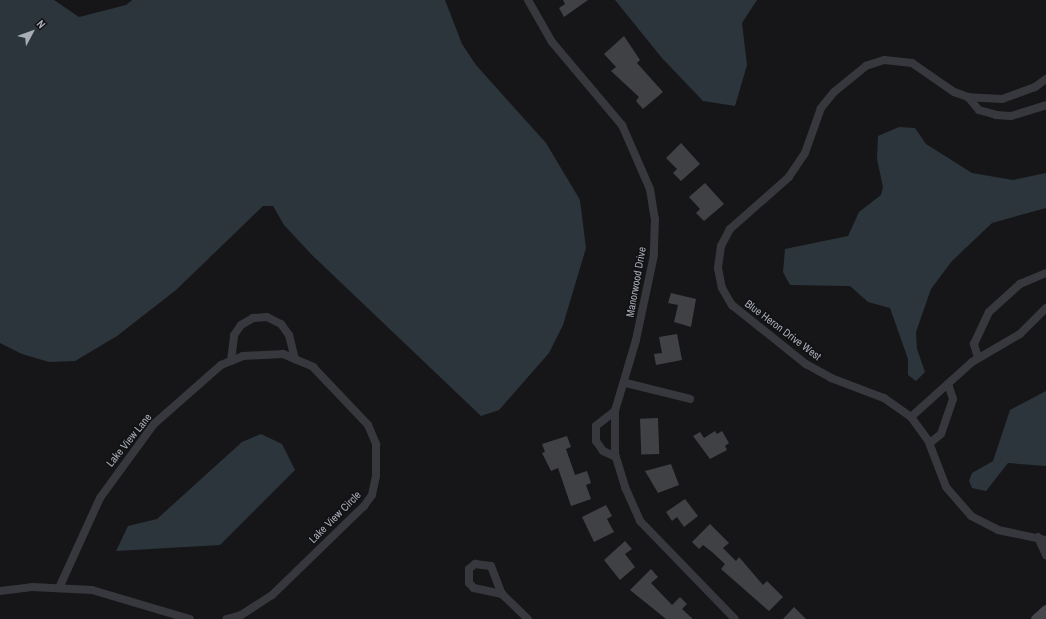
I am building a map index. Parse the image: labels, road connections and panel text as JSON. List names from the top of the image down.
{
  "streets": {
    "street": [
      "Manorwood Drive",
      "Blue Heron Drive West",
      "Lake View Lane",
      "Lake View Circle"
    ]
  },
  "crossings": [
    ["Lake View Lane", "Lake View Circle"]
  ],
  "north": "top right"
}
